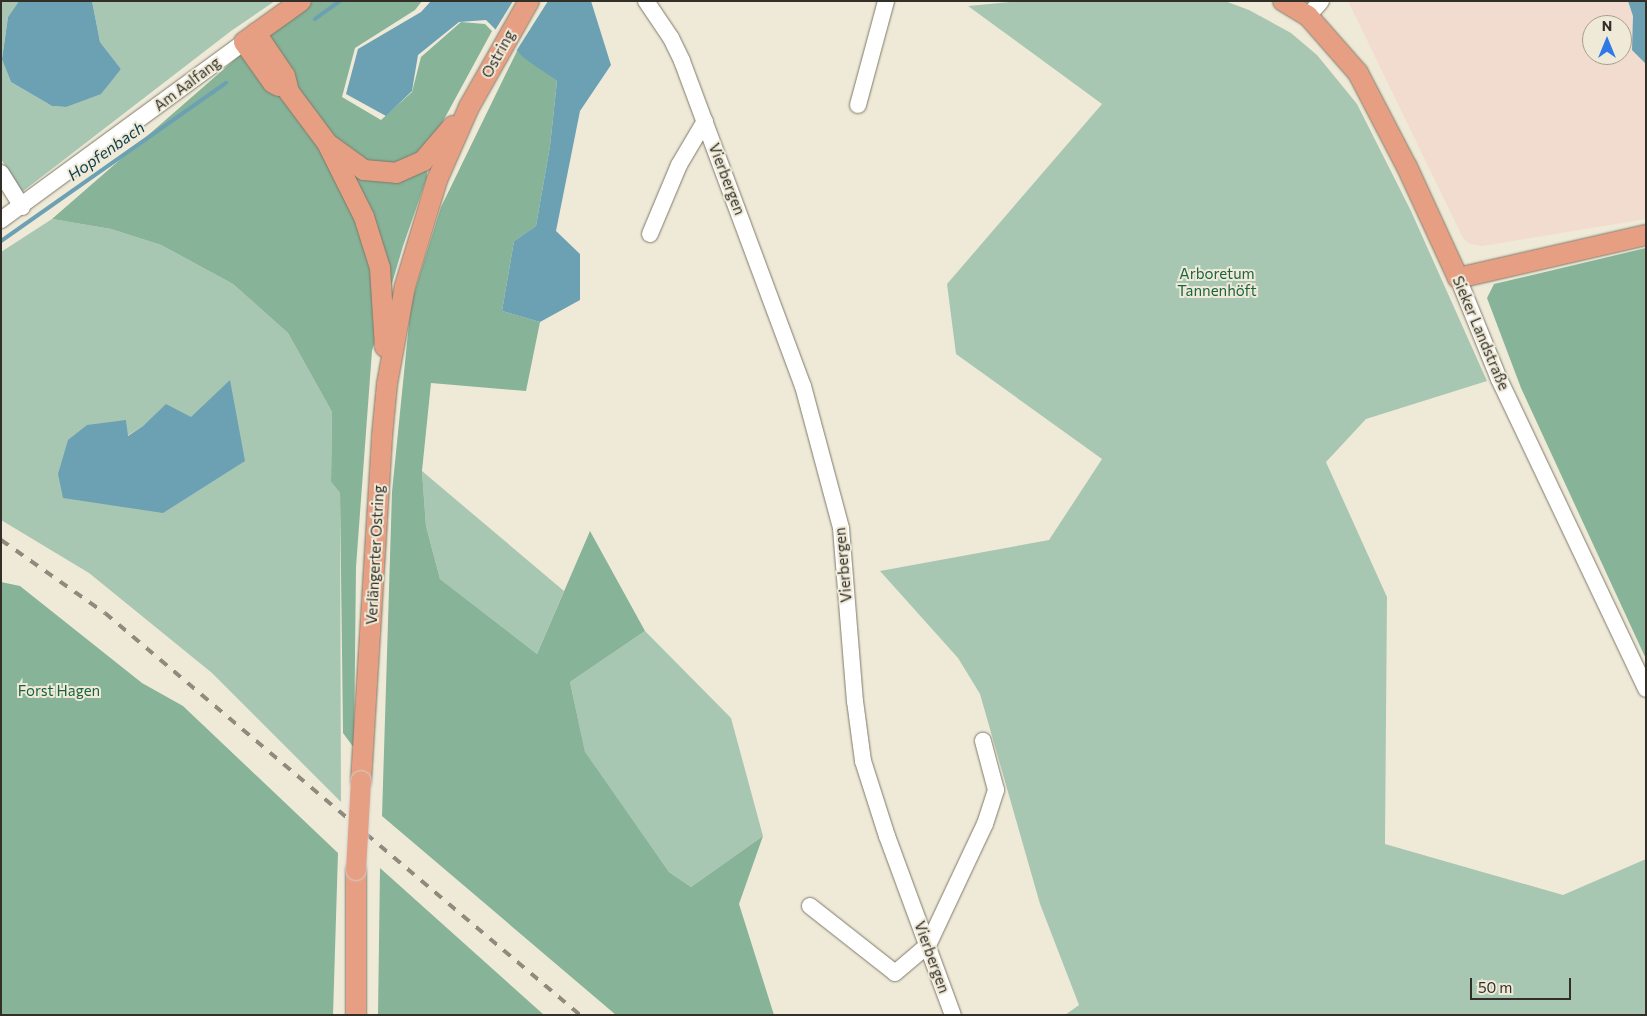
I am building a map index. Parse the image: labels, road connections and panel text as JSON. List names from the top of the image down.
{
  "streets": {
    "main road": [
      "Ostring",
      "Am Aalfang",
      "Sieker Landstraße",
      "Verlängerter Ostring"
    ],
    "street": ["Vierbergen"]
  },
  "crossings": [
    ["Ostring", "Verlängerter Ostring"]
  ],
  "water": ["Hopfenbach"],
  "parks": ["Arboretum Tannenhöft", "Forst Hagen"],
  "scale_bar": "50 m",
  "north": "top"
}
